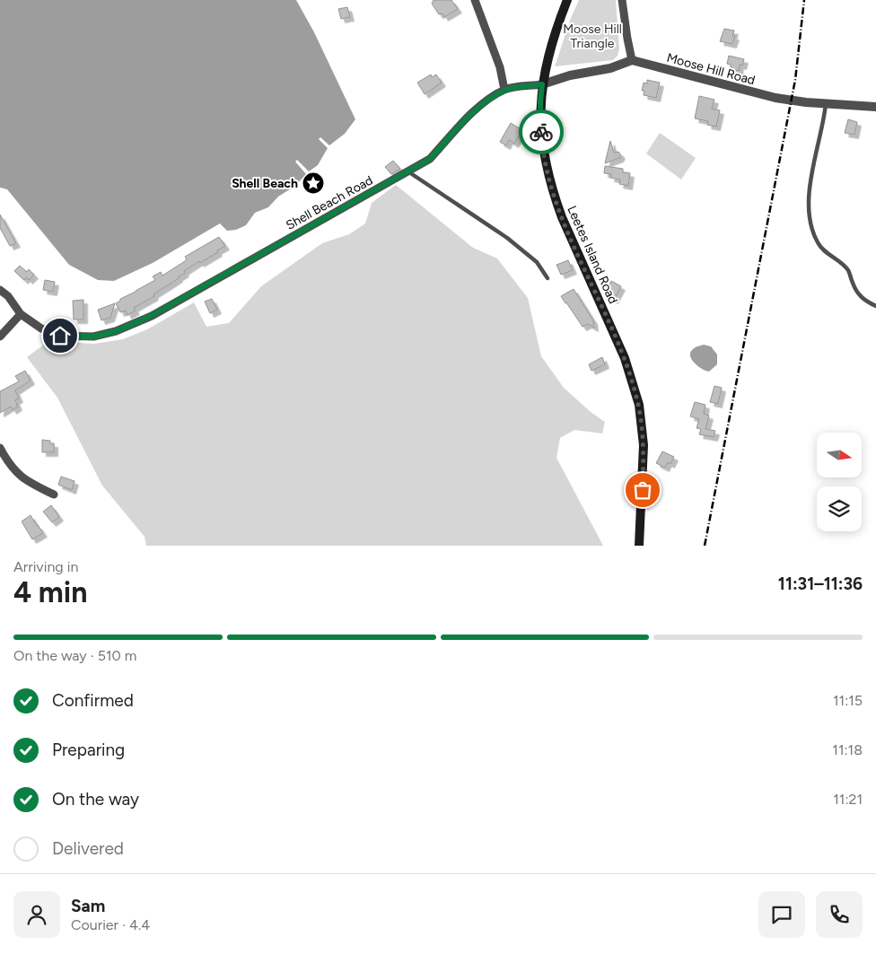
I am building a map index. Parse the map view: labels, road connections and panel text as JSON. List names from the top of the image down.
{
  "streets": {
    "main road": ["Leetes Island Road"],
    "street": ["Moose Hill Road", "Shell Beach Road"]
  },
  "crossings": [
    ["Shell Beach Road", "Leetes Island Road"]
  ],
  "parks": ["Moose Hill Triangle"],
  "places": {
    "place": ["Shell Beach"]
  },
  "north": "right",
  "page": {
    "heading": ["4 min", "Arriving in", "11:31–11:36"],
    "panel": ["Sam", "Courier · 4.4"],
    "bar": "On the way · 510 m",
    "list": [
      ["Confirmed", "11:15"],
      ["Preparing", "11:18"],
      ["On the way", "11:21"],
      "Delivered"
    ]
  }
}
